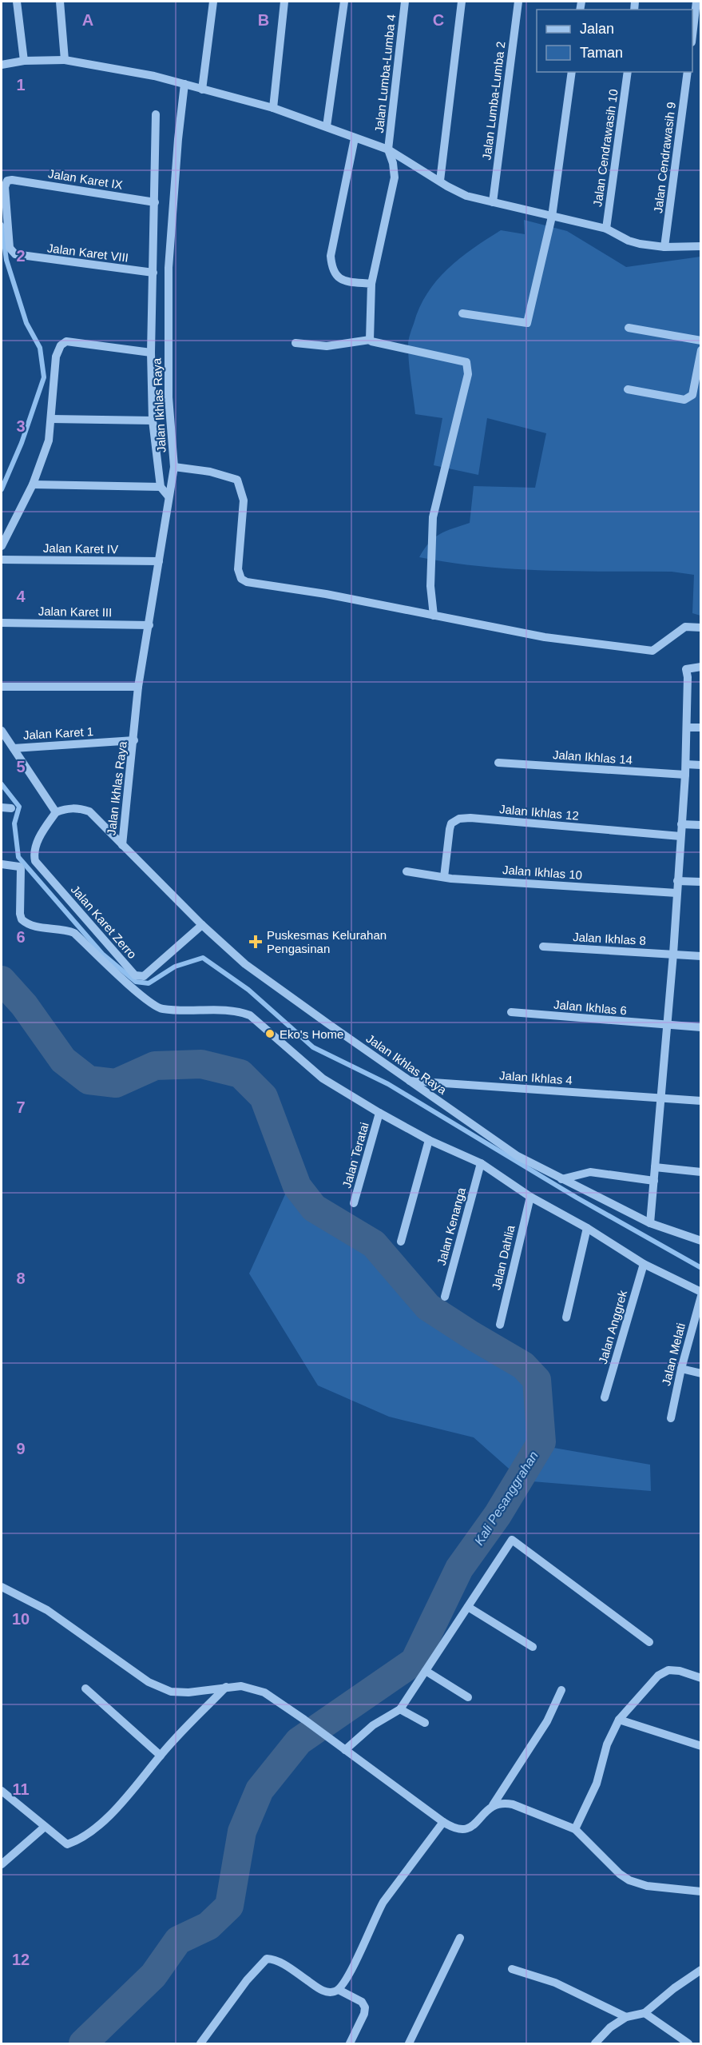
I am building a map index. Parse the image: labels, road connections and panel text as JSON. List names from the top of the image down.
{
  "streets": {
    "street": [
      "Jalan Lumba-Lumba 4",
      "Jalan Lumba-Lumba 2",
      "Jalan Cendrawasih 10",
      "Jalan Cendrawasih 9",
      "Jalan Karet IX",
      "Jalan Karet VIII",
      "Jalan Ikhlas Raya",
      "Jalan Karet IV",
      "Jalan Karet III",
      "Jalan Karet 1",
      "Jalan Ikhlas 14",
      "Jalan Ikhlas 12",
      "Jalan Ikhlas 10",
      "Jalan Karet Zerro",
      "Jalan Ikhlas 8",
      "Jalan Ikhlas 6",
      "Jalan Ikhlas 4",
      "Jalan Teratai",
      "Jalan Kenanga",
      "Jalan Dahlia",
      "Jalan Anggrek",
      "Jalan Melati"
    ]
  },
  "crossings": [
    ["Jalan Karet IX", "Jalan Karet VIII"],
    ["Jalan Ikhlas Raya", "Jalan Karet IV"],
    ["Jalan Ikhlas Raya", "Jalan Karet III"],
    ["Jalan Ikhlas Raya", "Jalan Karet 1"],
    ["Jalan Ikhlas Raya", "Jalan Karet Zerro"],
    ["Jalan Ikhlas Raya", "Jalan Ikhlas 4"],
    ["Jalan Ikhlas 12", "Jalan Ikhlas 10"]
  ],
  "water": ["Kali Pesanggrahan"],
  "places": {
    "health": ["Puskesmas Kelurahan Pengasinan"],
    "other": ["Eko's Home"]
  },
  "legend": ["Jalan", "Taman"],
  "grid": {
    "columns": ["A", "B", "C"],
    "rows": [
      "1",
      "2",
      "3",
      "4",
      "5",
      "6",
      "7",
      "8",
      "9",
      "10",
      "11",
      "12"
    ]
  }
}
